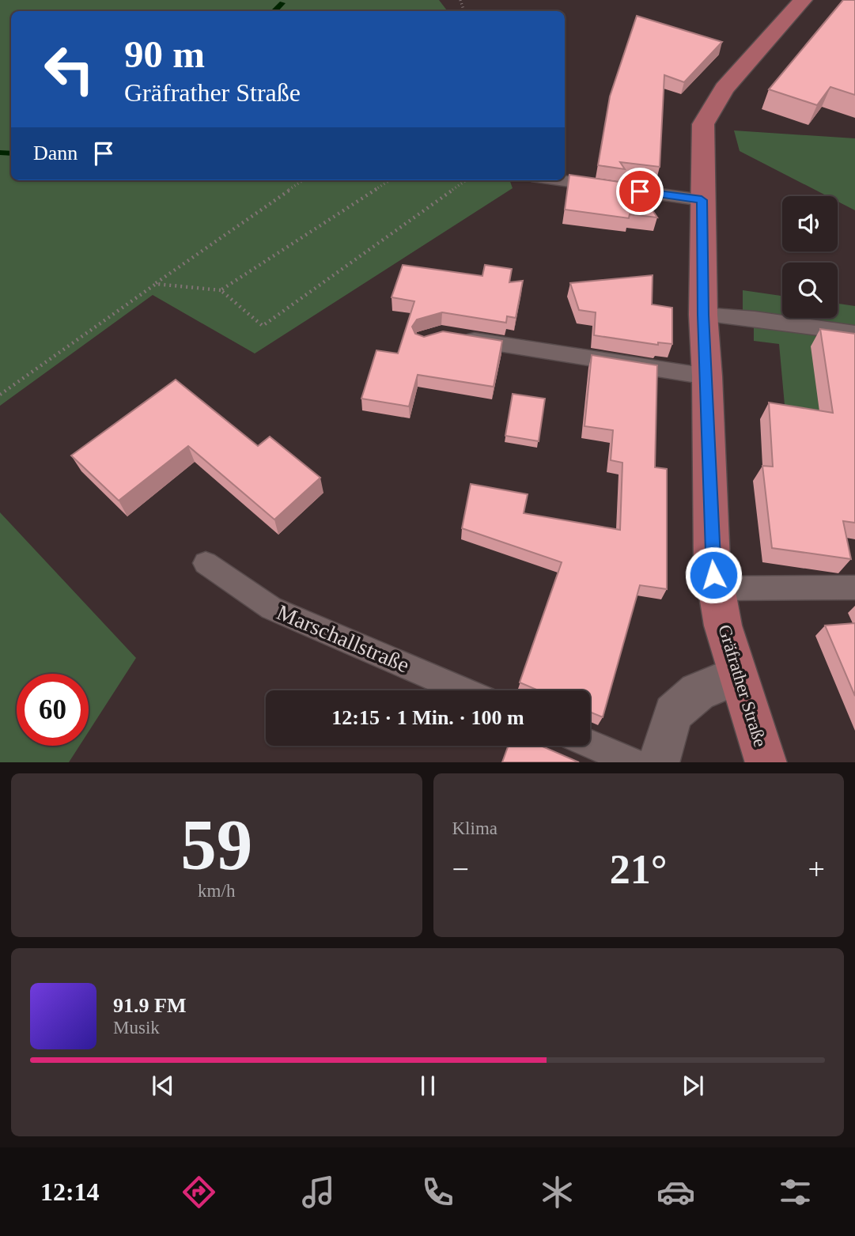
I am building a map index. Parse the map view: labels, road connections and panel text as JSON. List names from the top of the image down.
{
  "streets": {
    "main road": ["Gräfrather Straße"],
    "lane": ["Marschallstraße"]
  },
  "page": {
    "turn": ["90 m", "Gräfrather Straße"],
    "then": "Dann",
    "limit": "60",
    "trip": "12:15 · 1 Min. · 100 m",
    "tile": [
      ["59", "km/h"],
      "Klima"
    ],
    "heat": ["−", "21°", "+"],
    "song": ["91.9 FM", "Musik"],
    "tabs": "12:14"
  }
}
